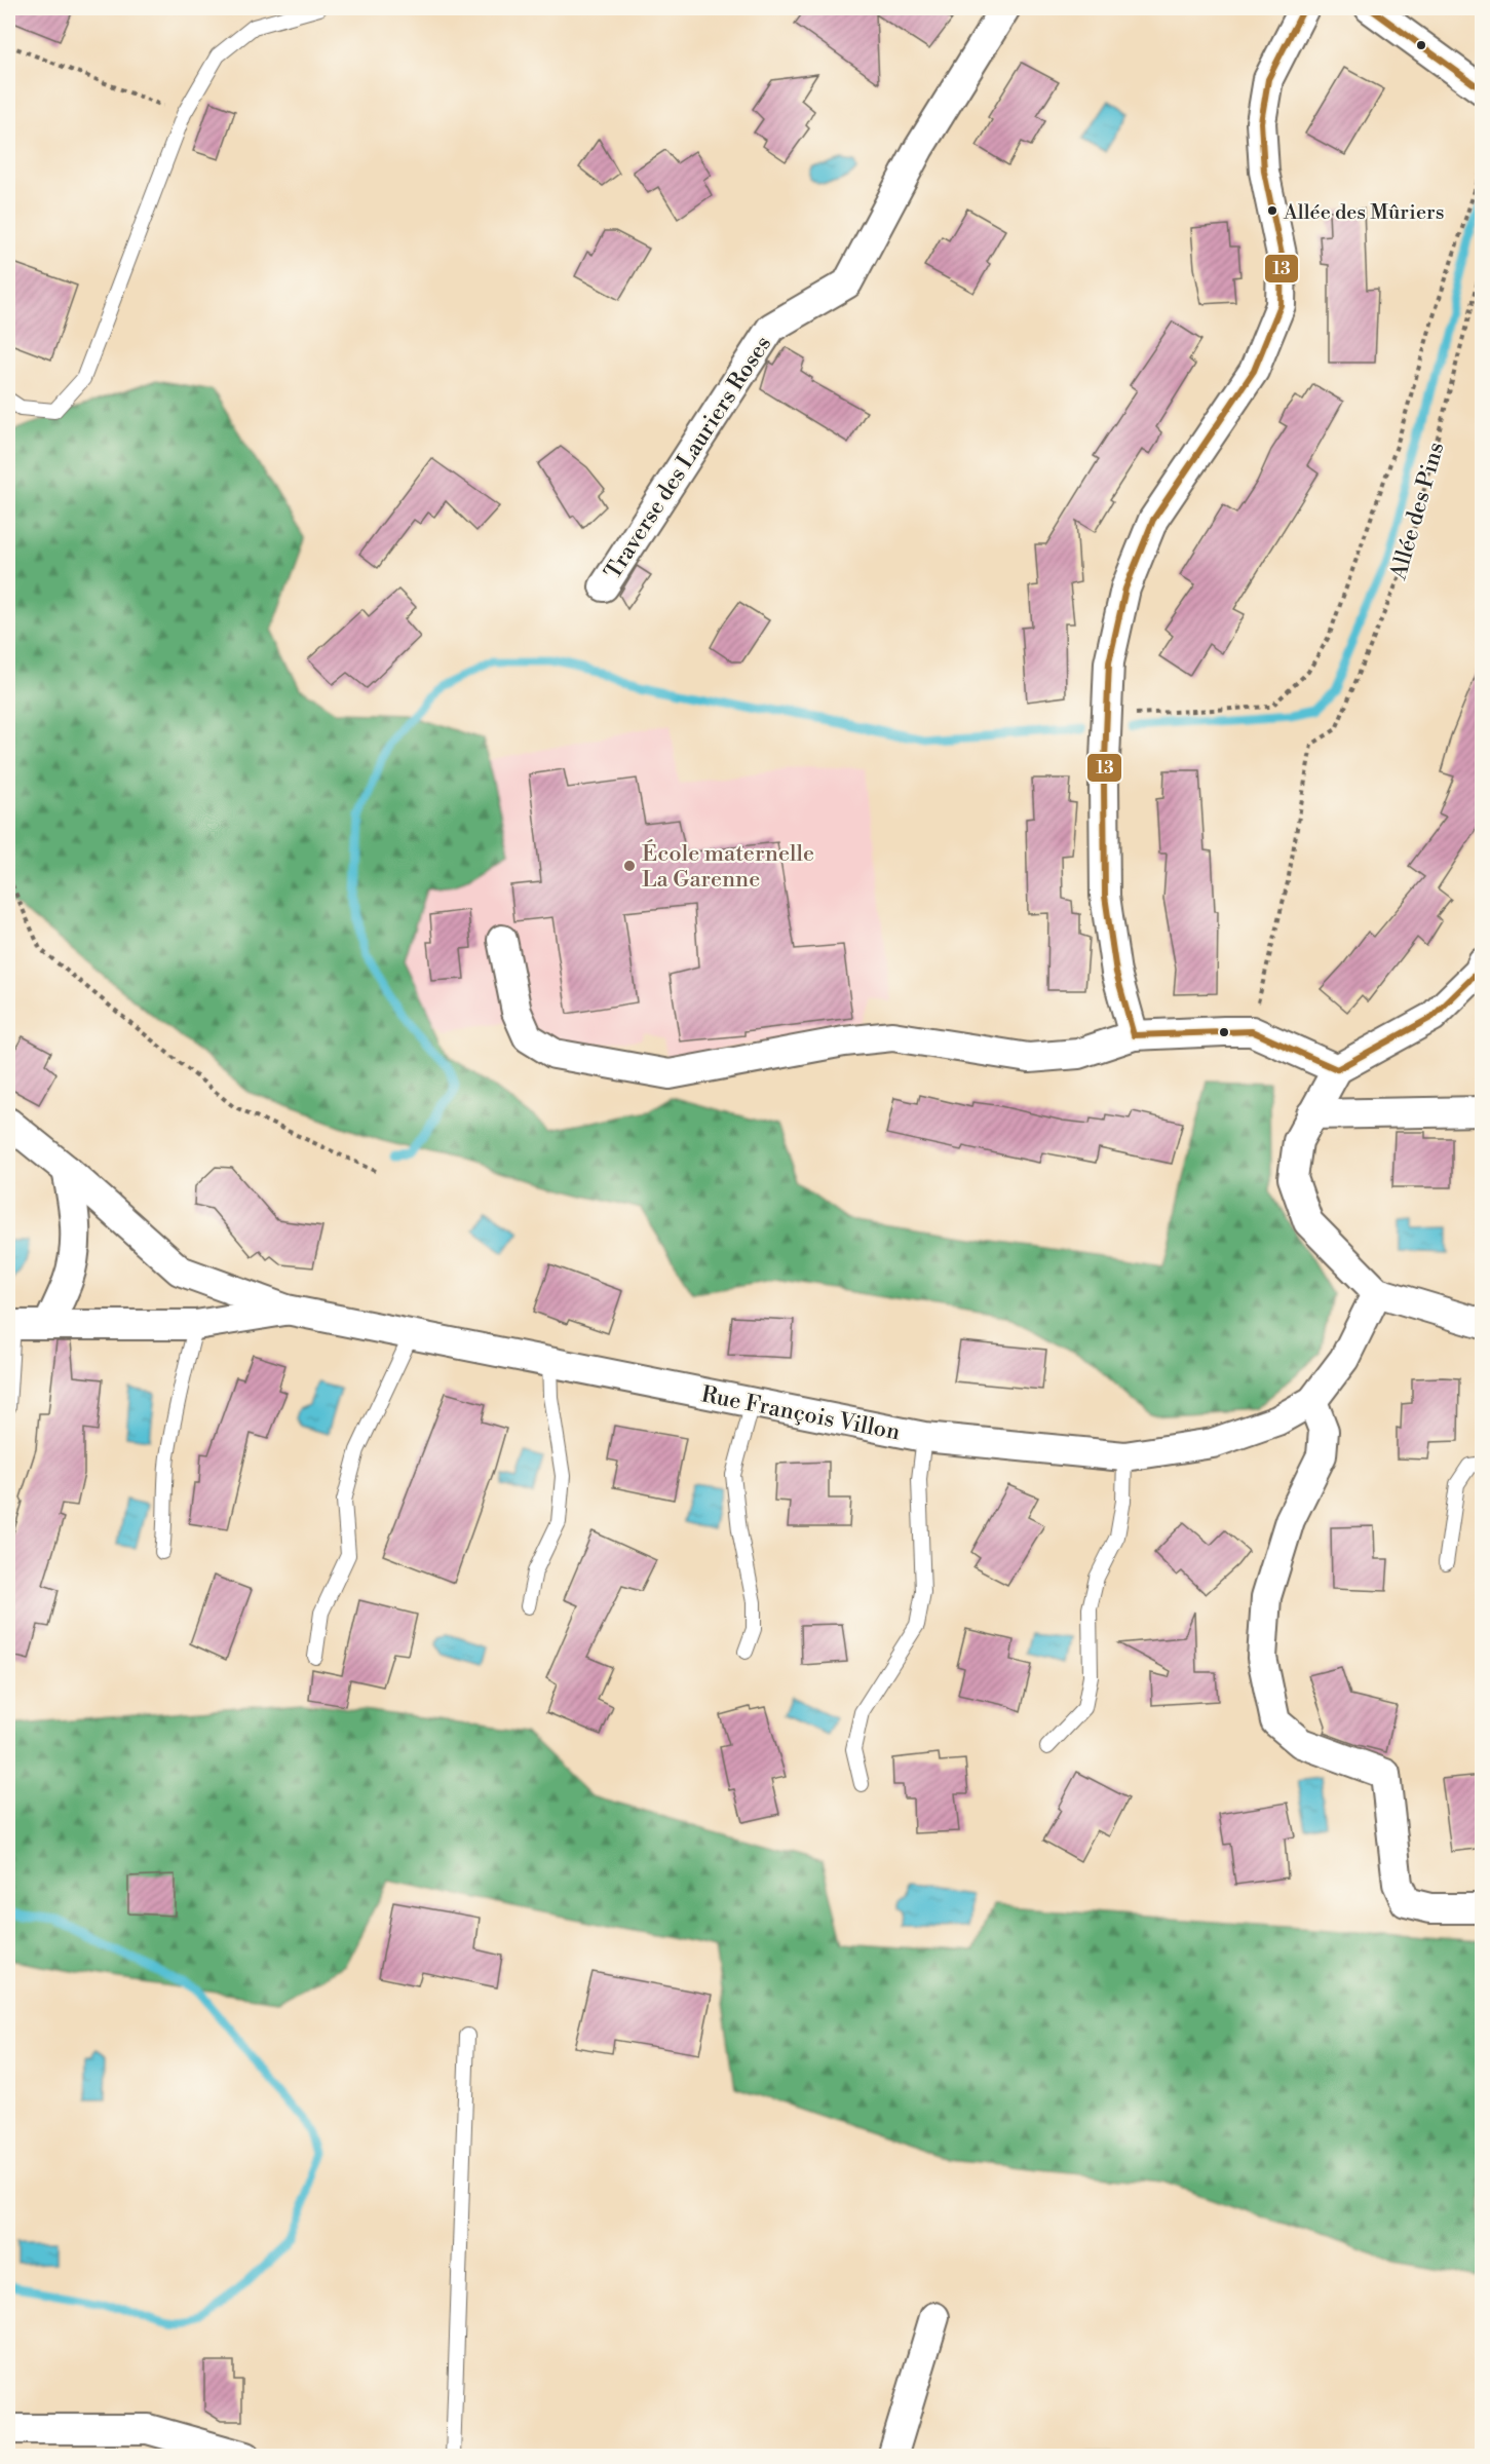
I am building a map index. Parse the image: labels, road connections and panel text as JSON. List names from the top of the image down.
{
  "streets": {
    "street": ["Traverse des Lauriers Roses", "Rue François Villon"],
    "path": ["Allée des Pins"]
  },
  "places": ["Allée des Mûriers", "École maternelle La Garenne"],
  "lines": ["transit line 13"]
}
